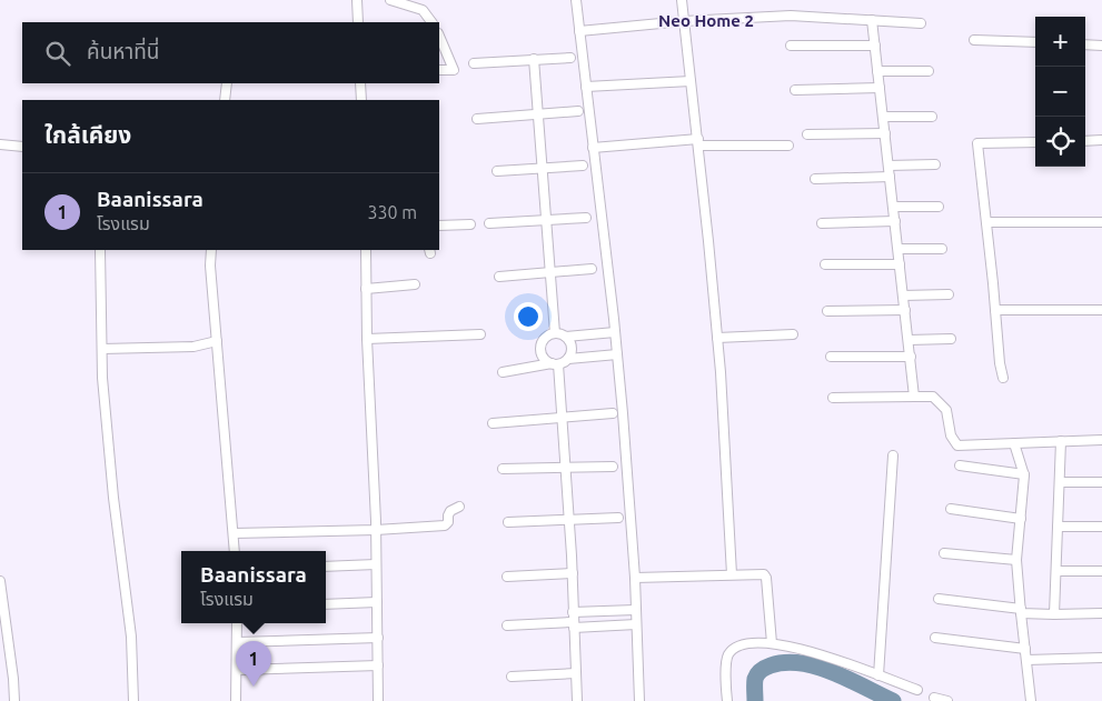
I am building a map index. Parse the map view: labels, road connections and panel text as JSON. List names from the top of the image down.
{
  "districts": ["Neo Home 2"],
  "page": {
    "map_buttons": ["+", "−"],
    "search": "ค้นหาที่นี่",
    "heading": "ใกล้เคียง",
    "list": [
      {
        "mark": "1",
        "name": "Baanissara",
        "note": "โรงแรม",
        "value": "330 m"
      }
    ],
    "popup": ["Baanissara", "โรงแรม"],
    "pins": "1"
  }
}
